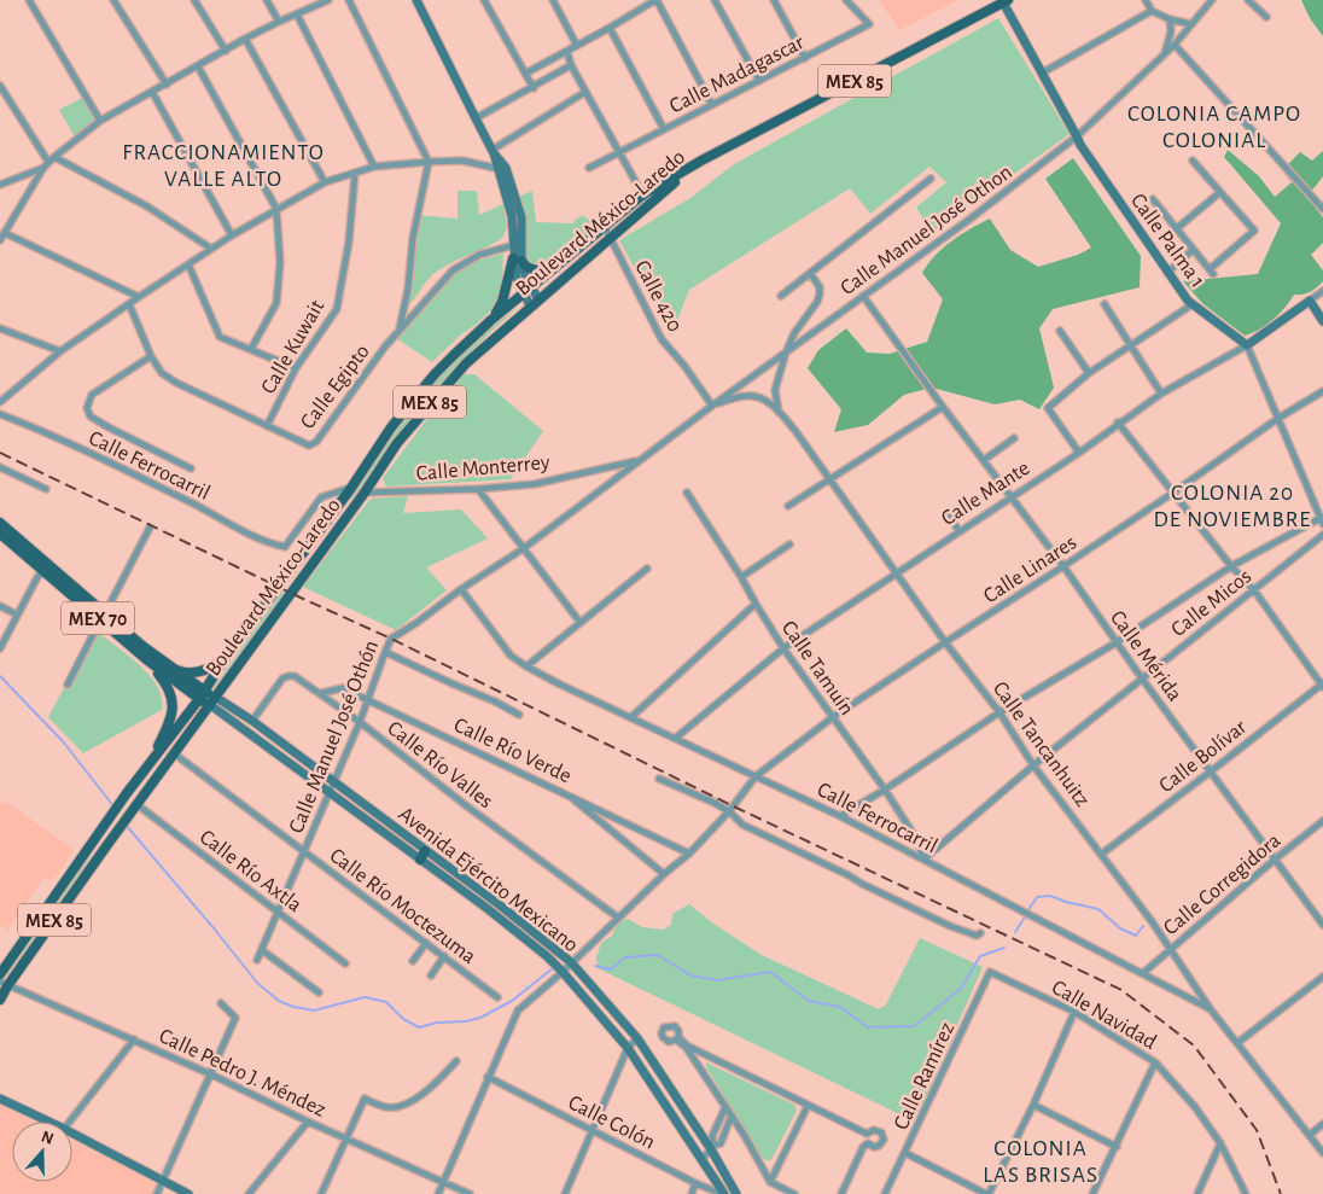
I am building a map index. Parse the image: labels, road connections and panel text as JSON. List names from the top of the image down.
{
  "streets": {
    "main road": [
      "MEX 85",
      "Boulevard México-Laredo",
      "Calle Palma 1",
      "Calle Mante",
      "MEX 70",
      "Avenida Ejército Mexicano"
    ],
    "street": [
      "Calle Madagascar",
      "Calle Manuel José Othon",
      "Calle 420",
      "Calle Kuwait",
      "Calle Egipto",
      "Calle Ferrocarril",
      "Calle Monterrey",
      "Calle Linares",
      "Calle Micos",
      "Calle Mérida",
      "Calle Tamuín",
      "Calle Manuel José Othón",
      "Calle Tancanhuitz",
      "Calle Río Verde",
      "Calle Bolívar",
      "Calle Río Valles",
      "Calle Río Axtla",
      "Calle Corregidora",
      "Calle Río Moctezuma",
      "Calle Navidad",
      "Calle Pedro J. Méndez",
      "Calle Ramírez",
      "Calle Colón"
    ]
  },
  "crossings": [
    ["Boulevard México-Laredo", "Calle Palma 1"],
    ["Boulevard México-Laredo", "Calle 420"],
    ["Boulevard México-Laredo", "Calle Ferrocarril"],
    ["Boulevard México-Laredo", "Calle Monterrey"],
    ["Boulevard México-Laredo", "MEX 70"],
    ["Boulevard México-Laredo", "Calle Río Axtla"],
    ["Boulevard México-Laredo", "Avenida Ejército Mexicano"],
    ["Boulevard México-Laredo", "Calle Río Moctezuma"],
    ["Boulevard México-Laredo", "Calle Pedro J. Méndez"],
    ["Calle Manuel José Othon", "Calle Palma 1"],
    ["Calle Manuel José Othon", "Calle 420"],
    ["Calle Manuel José Othon", "Calle Monterrey"],
    ["Calle Manuel José Othon", "Calle Mérida"],
    ["Calle Manuel José Othon", "Calle Manuel José Othón"],
    ["Calle Manuel José Othon", "Calle Tancanhuitz"],
    ["Calle Palma 1", "Calle Mante"],
    ["Calle 420", "Calle Tancanhuitz"],
    ["Calle Kuwait", "Calle Egipto"],
    ["Calle Ferrocarril", "Calle Mante"],
    ["Calle Ferrocarril", "Calle Linares"],
    ["Calle Ferrocarril", "Calle Micos"],
    ["Calle Ferrocarril", "Calle Tamuín"],
    ["Calle Ferrocarril", "Calle Manuel José Othón"],
    ["Calle Ferrocarril", "Calle Tancanhuitz"],
    ["Calle Ferrocarril", "Calle Corregidora"],
    ["Calle Monterrey", "Calle Manuel José Othón"],
    ["Calle Mante", "Calle Mérida"],
    ["Calle Mante", "Calle Tamuín"],
    ["Calle Mante", "Calle Tancanhuitz"],
    ["Calle Linares", "Calle Mérida"],
    ["Calle Linares", "Calle Tamuín"],
    ["Calle Linares", "Calle Tancanhuitz"],
    ["Calle Linares", "Calle Río Verde"],
    ["Calle Linares", "Calle Río Valles"],
    ["Calle Linares", "Avenida Ejército Mexicano"],
    ["Calle Linares", "Calle Pedro J. Méndez"],
    ["Calle Linares", "Calle Colón"],
    ["Calle Micos", "Calle Mérida"],
    ["Calle Micos", "Calle Tamuín"],
    ["Calle Micos", "Calle Tancanhuitz"],
    ["MEX 70", "Avenida Ejército Mexicano"],
    ["Calle Mérida", "Calle Bolívar"],
    ["Calle Mérida", "Calle Corregidora"],
    ["Calle Manuel José Othón", "Calle Río Verde"],
    ["Calle Manuel José Othón", "Calle Río Valles"],
    ["Calle Manuel José Othón", "Calle Río Axtla"],
    ["Calle Manuel José Othón", "Avenida Ejército Mexicano"],
    ["Calle Manuel José Othón", "Calle Río Moctezuma"],
    ["Calle Tancanhuitz", "Calle Bolívar"],
    ["Calle Tancanhuitz", "Calle Corregidora"],
    ["Calle Río Verde", "Calle Río Valles"],
    ["Calle Río Valles", "Avenida Ejército Mexicano"],
    ["Avenida Ejército Mexicano", "Calle Colón"],
    ["Calle Navidad", "Calle Ramírez"]
  ],
  "districts": [
    "COLONIA CAMPO COLONIAL",
    "FRACCIONAMIENTO VALLE ALTO",
    "COLONIA 20 DE NOVIEMBRE",
    "COLONIA LAS BRISAS"
  ],
  "north": "top"
}
